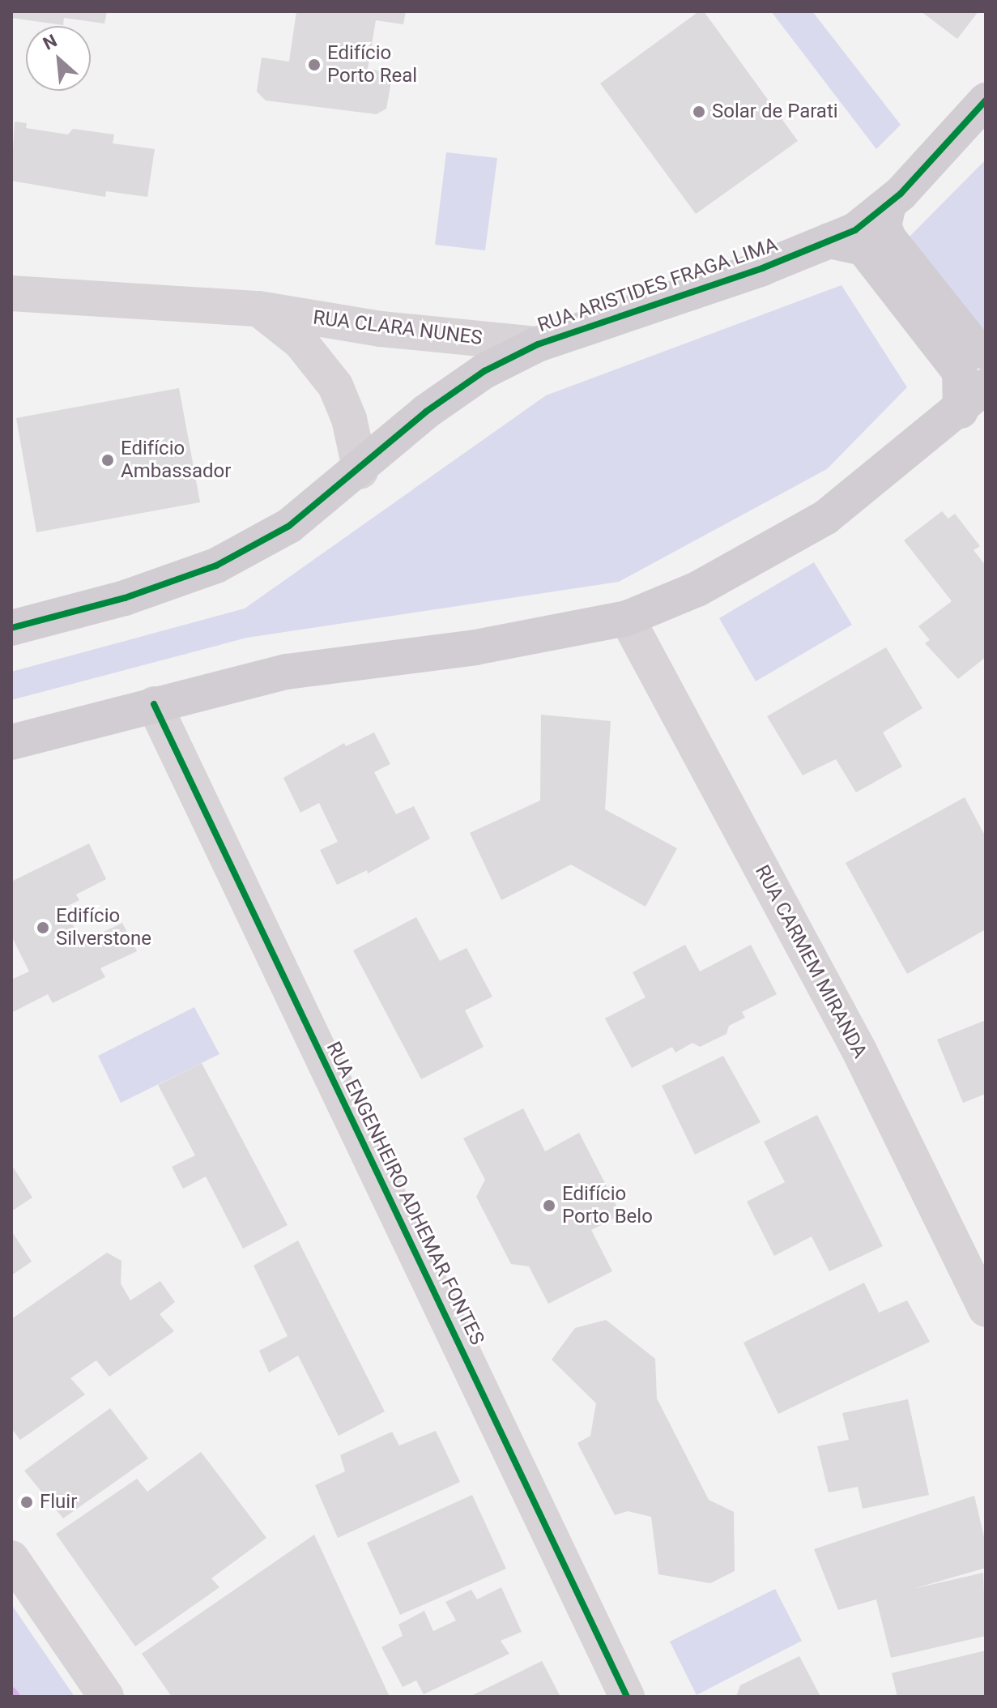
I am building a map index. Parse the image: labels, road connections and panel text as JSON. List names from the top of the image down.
{
  "streets": {
    "main road": ["RUA ARISTIDES FRAGA LIMA"],
    "street": ["RUA CLARA NUNES", "RUA CARMEM MIRANDA", "RUA ENGENHEIRO ADHEMAR FONTES"]
  },
  "crossings": [
    ["RUA ARISTIDES FRAGA LIMA", "RUA CLARA NUNES"]
  ],
  "places": [
    "Edifício Porto Real",
    "Solar de Parati",
    "Edifício Ambassador",
    "Edifício Silverstone",
    "Edifício Porto Belo",
    "Fluir"
  ],
  "north": "top left"
}
